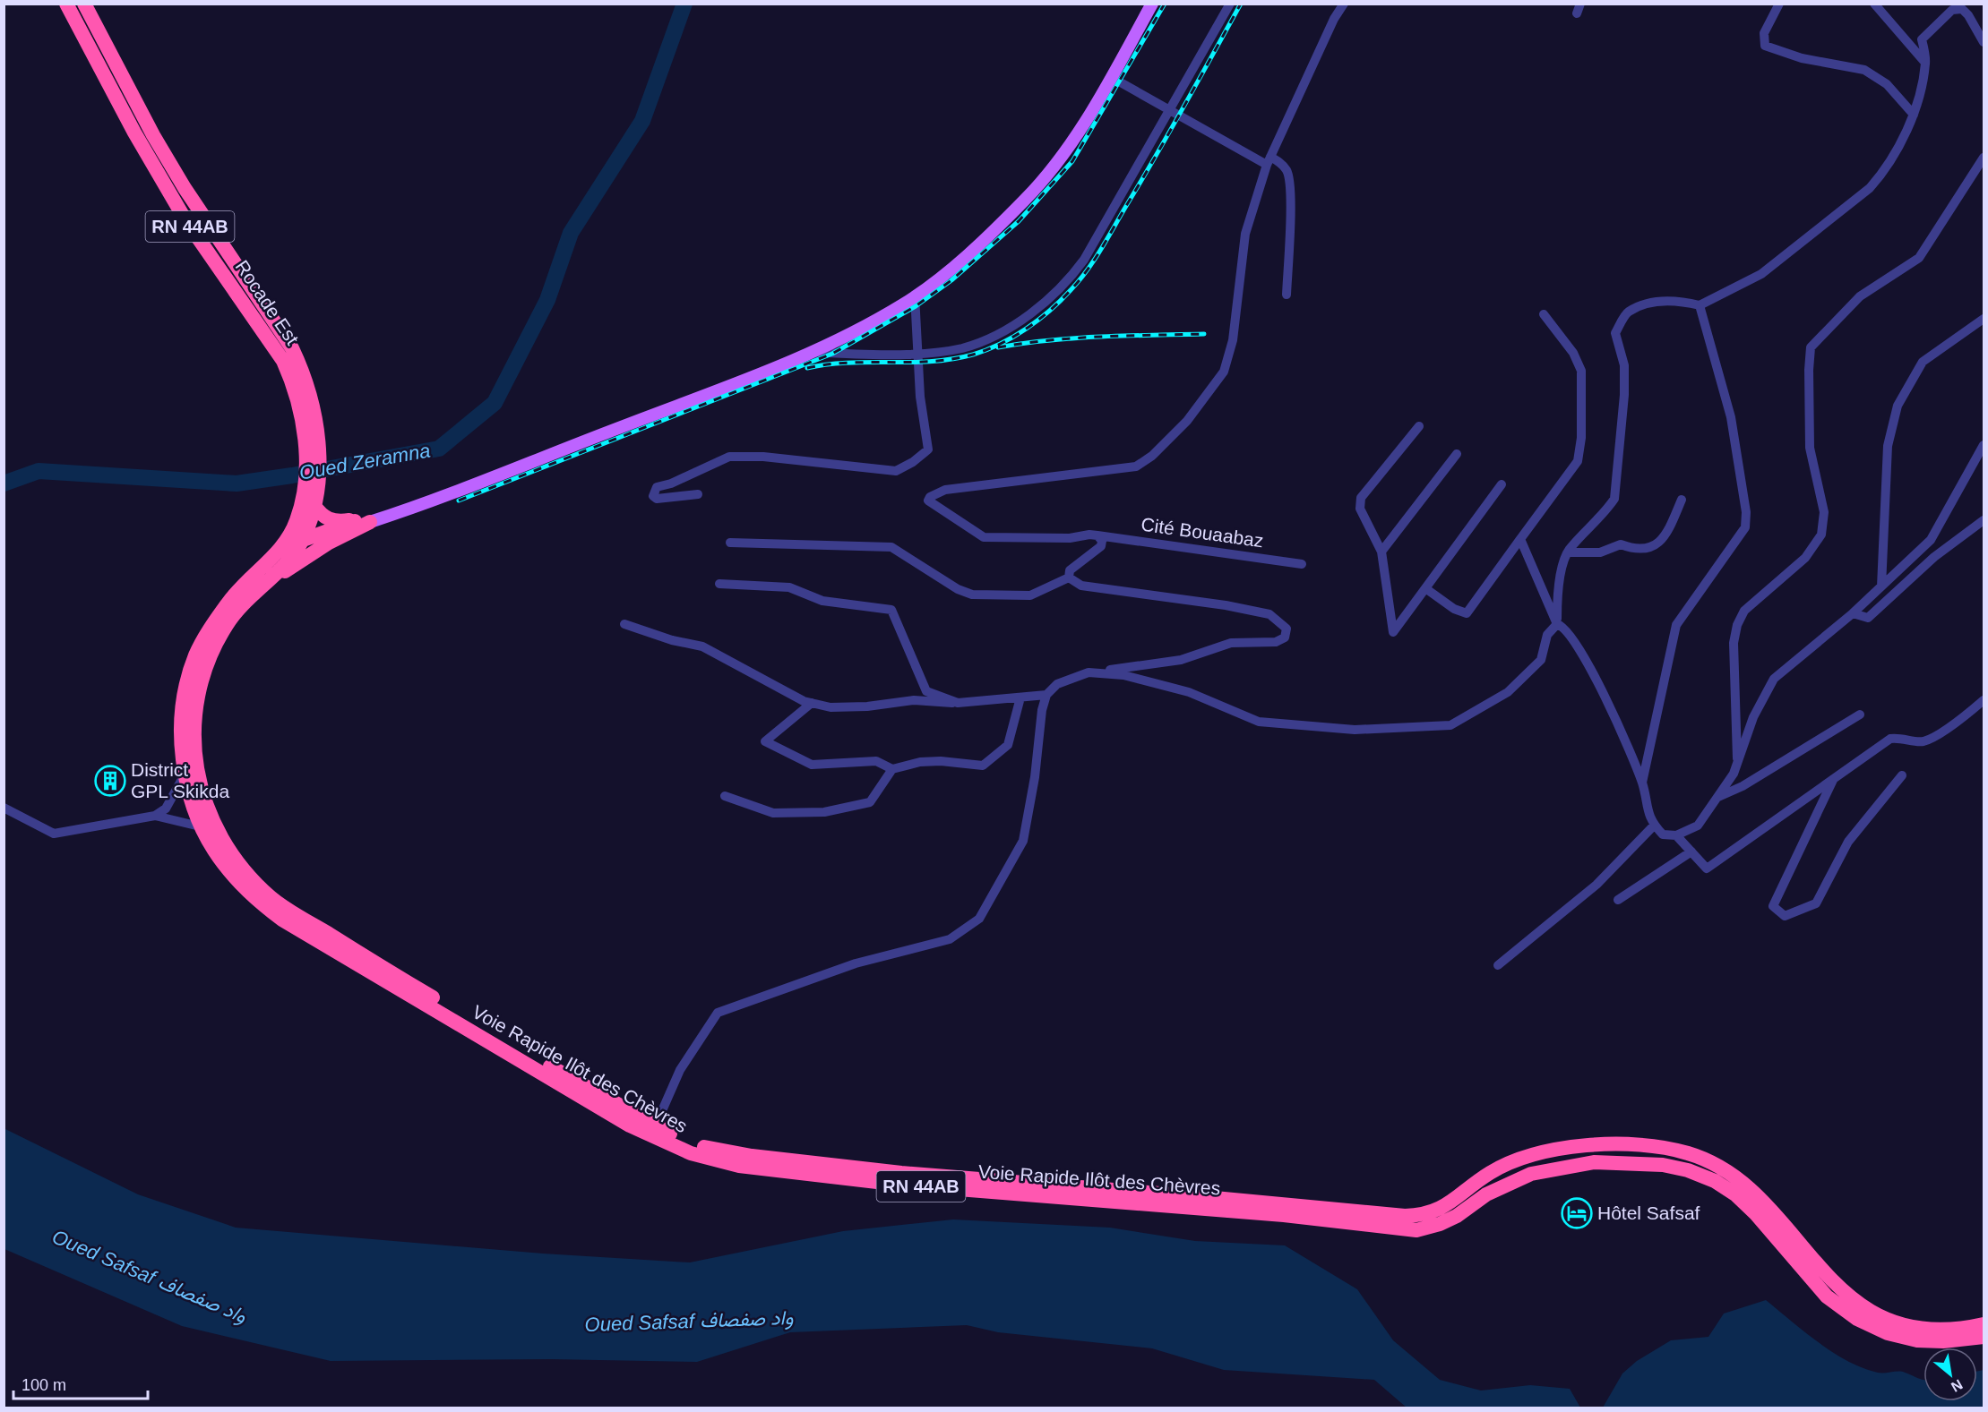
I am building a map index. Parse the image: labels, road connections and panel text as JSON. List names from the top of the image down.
{
  "streets": {
    "highway": ["RN 44AB", "Rocade Est", "Voie Rapide Ilôt des Chèvres"],
    "street": ["Cité Bouaabaz"]
  },
  "crossings": [
    ["RN 44AB", "Rocade Est"],
    ["RN 44AB", "Voie Rapide Ilôt des Chèvres"]
  ],
  "water": ["Oued Zeramna", "Oued Safsaf واد صفصاف"],
  "places": {
    "building": ["District GPL Skikda"],
    "hotel": ["Hôtel Safsaf"]
  },
  "scale_bar": "100 m",
  "north": "bottom right"
}
